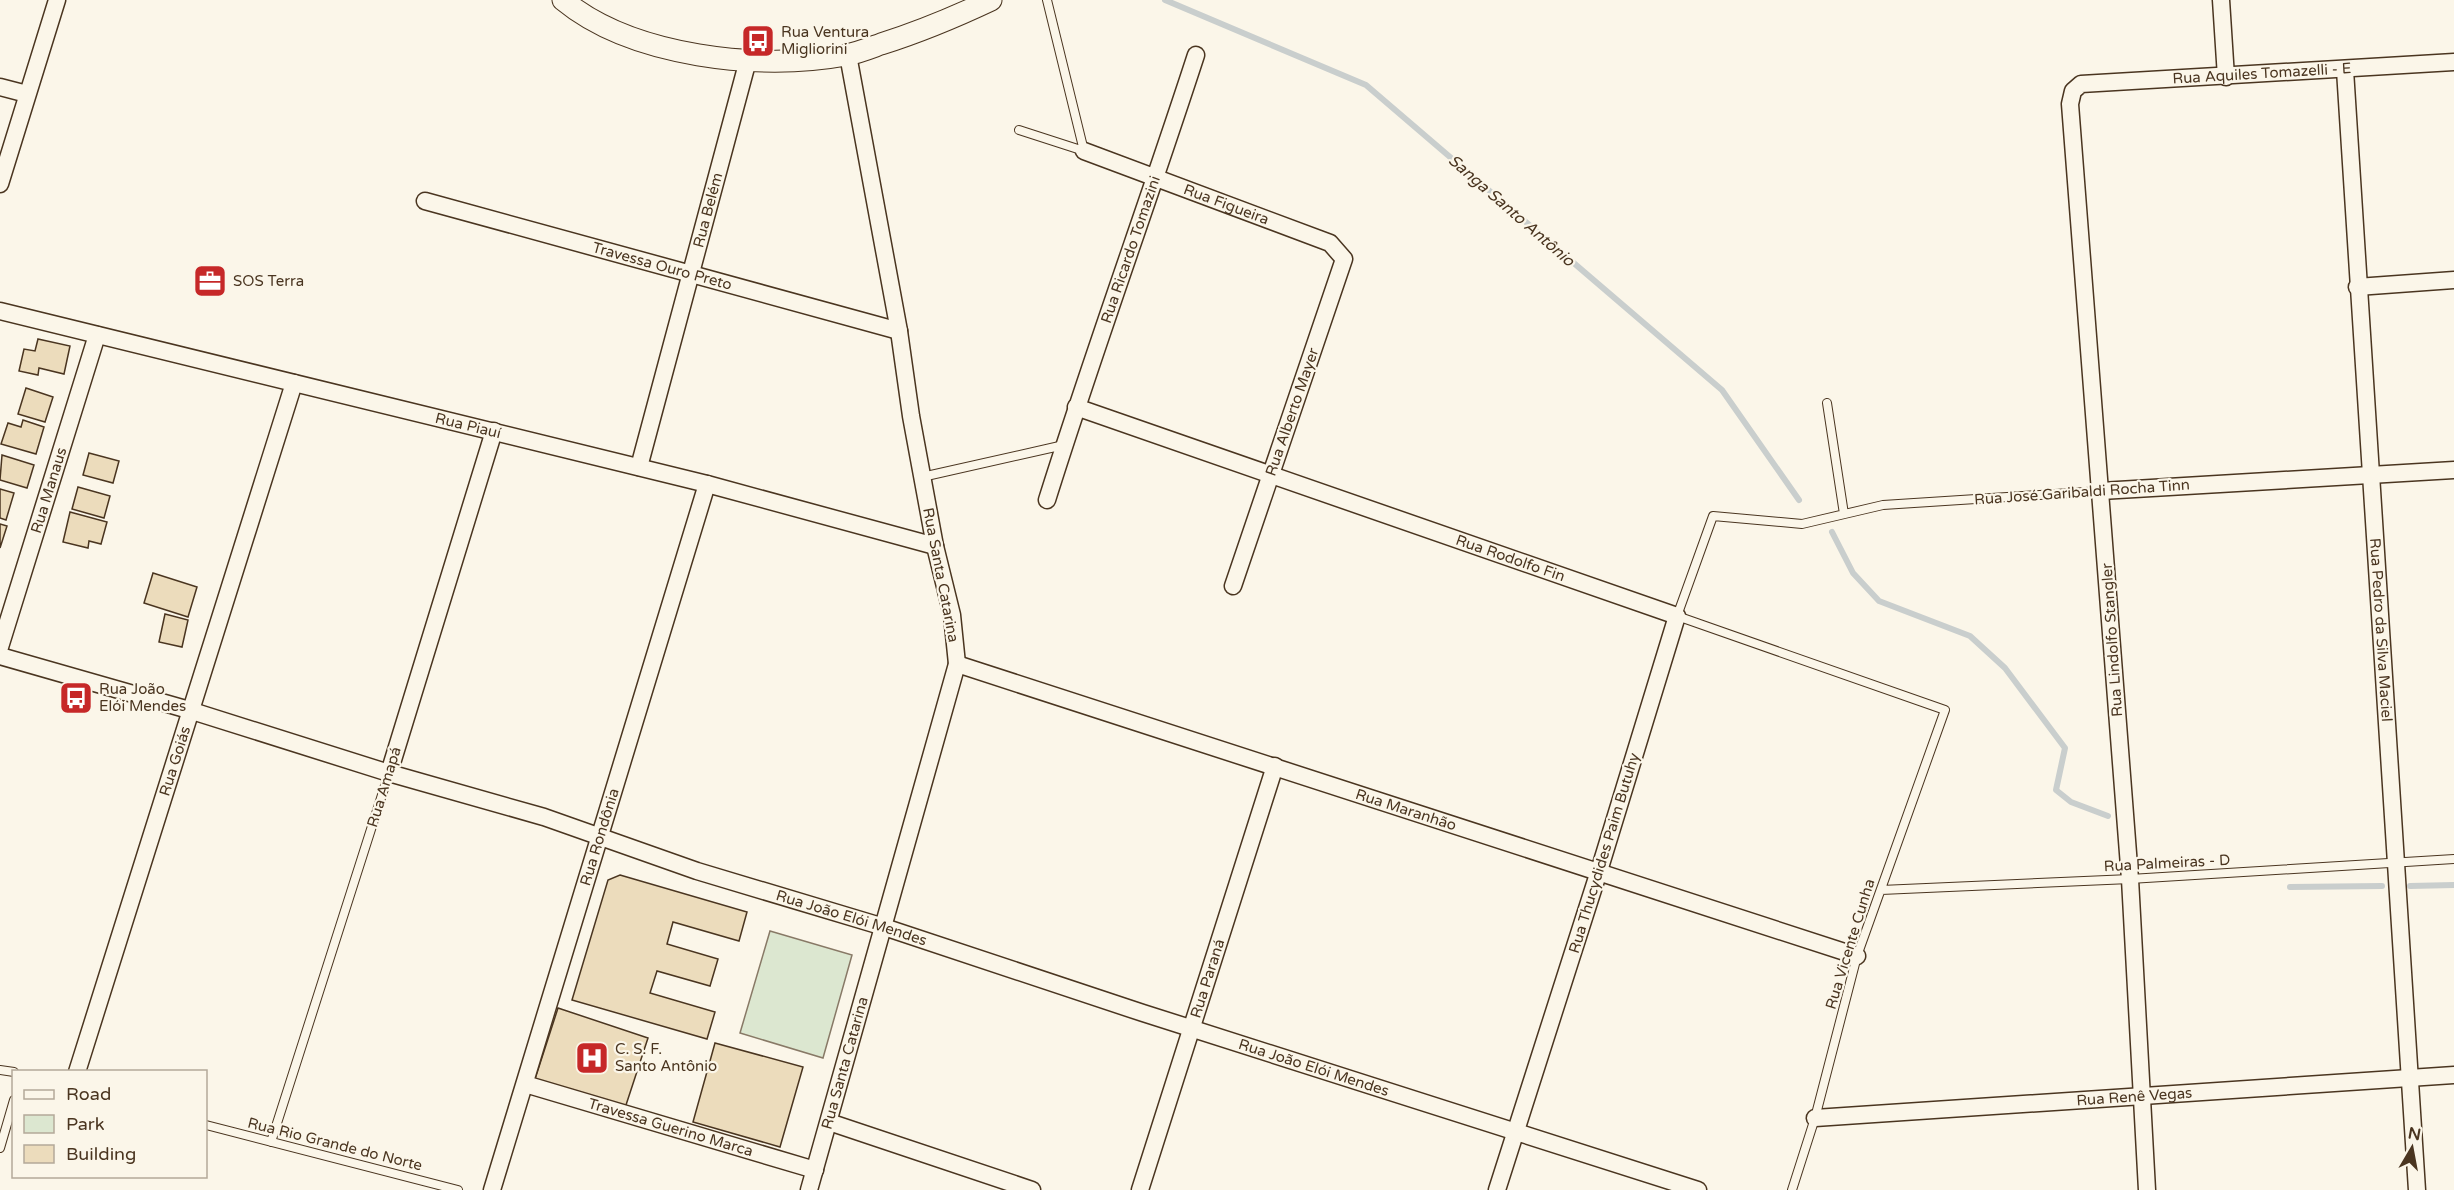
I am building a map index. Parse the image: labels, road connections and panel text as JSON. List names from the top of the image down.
{
  "streets": {
    "street": [
      "Rua Aquiles Tomazelli - E",
      "Rua Figueira",
      "Rua Belém",
      "Rua Ricardo Tomazini",
      "Travessa Ouro Preto",
      "Rua Alberto Mayer",
      "Rua Piauí",
      "Rua Manaus",
      "Rua José Garibaldi Rocha Tinn",
      "Rua Rodolfo Fin",
      "Rua Santa Catarina",
      "Rua Pedro da Silva Maciel",
      "Rua Lindolfo Stangler",
      "Rua Goiás",
      "Rua Amapá",
      "Rua Maranhão",
      "Rua Rondônia",
      "Rua Thucydides Paim Butuhy",
      "Rua João Elói Mendes",
      "Rua Paraná",
      "Rua Renê Vegas",
      "Travessa Guerino Marca"
    ],
    "lane": ["Rua Palmeiras - D", "Rua Vicente Cunha", "Rua Rio Grande do Norte"]
  },
  "crossings": [
    ["Rua Aquiles Tomazelli - E", "Rua Pedro da Silva Maciel"],
    ["Rua Aquiles Tomazelli - E", "Rua Lindolfo Stangler"],
    ["Rua Figueira", "Rua Ricardo Tomazini"],
    ["Rua Figueira", "Rua Alberto Mayer"],
    ["Rua Belém", "Travessa Ouro Preto"],
    ["Rua Belém", "Rua Piauí"],
    ["Rua Ricardo Tomazini", "Rua Rodolfo Fin"],
    ["Travessa Ouro Preto", "Rua Santa Catarina"],
    ["Rua Alberto Mayer", "Rua Rodolfo Fin"],
    ["Rua Piauí", "Rua Manaus"],
    ["Rua Piauí", "Rua Santa Catarina"],
    ["Rua Piauí", "Rua Goiás"],
    ["Rua Piauí", "Rua Amapá"],
    ["Rua Piauí", "Rua Rondônia"],
    ["Rua José Garibaldi Rocha Tinn", "Rua Pedro da Silva Maciel"],
    ["Rua José Garibaldi Rocha Tinn", "Rua Lindolfo Stangler"],
    ["Rua José Garibaldi Rocha Tinn", "Rua Thucydides Paim Butuhy"],
    ["Rua Rodolfo Fin", "Rua Thucydides Paim Butuhy"],
    ["Rua Rodolfo Fin", "Rua Vicente Cunha"],
    ["Rua Santa Catarina", "Rua Maranhão"],
    ["Rua Santa Catarina", "Rua João Elói Mendes"],
    ["Rua Santa Catarina", "Travessa Guerino Marca"],
    ["Rua Pedro da Silva Maciel", "Rua Palmeiras - D"],
    ["Rua Pedro da Silva Maciel", "Rua Renê Vegas"],
    ["Rua Lindolfo Stangler", "Rua Palmeiras - D"],
    ["Rua Lindolfo Stangler", "Rua Renê Vegas"],
    ["Rua Goiás", "Rua João Elói Mendes"],
    ["Rua Amapá", "Rua João Elói Mendes"],
    ["Rua Amapá", "Rua Rio Grande do Norte"],
    ["Rua Maranhão", "Rua Thucydides Paim Butuhy"],
    ["Rua Maranhão", "Rua Vicente Cunha"],
    ["Rua Maranhão", "Rua Paraná"],
    ["Rua Rondônia", "Rua João Elói Mendes"],
    ["Rua Rondônia", "Travessa Guerino Marca"],
    ["Rua Thucydides Paim Butuhy", "Rua João Elói Mendes"],
    ["Rua Palmeiras - D", "Rua Vicente Cunha"],
    ["Rua João Elói Mendes", "Rua Paraná"],
    ["Rua Vicente Cunha", "Rua Renê Vegas"]
  ],
  "water": ["Sanga Santo Antônio"],
  "places": {
    "bus stop": ["Rua Ventura Migliorini", "Rua João Elói Mendes"],
    "office": ["SOS Terra"],
    "hospital": ["C. S. F. Santo Antônio"]
  },
  "legend": ["Road", "Park", "Building"],
  "north": "top"
}
